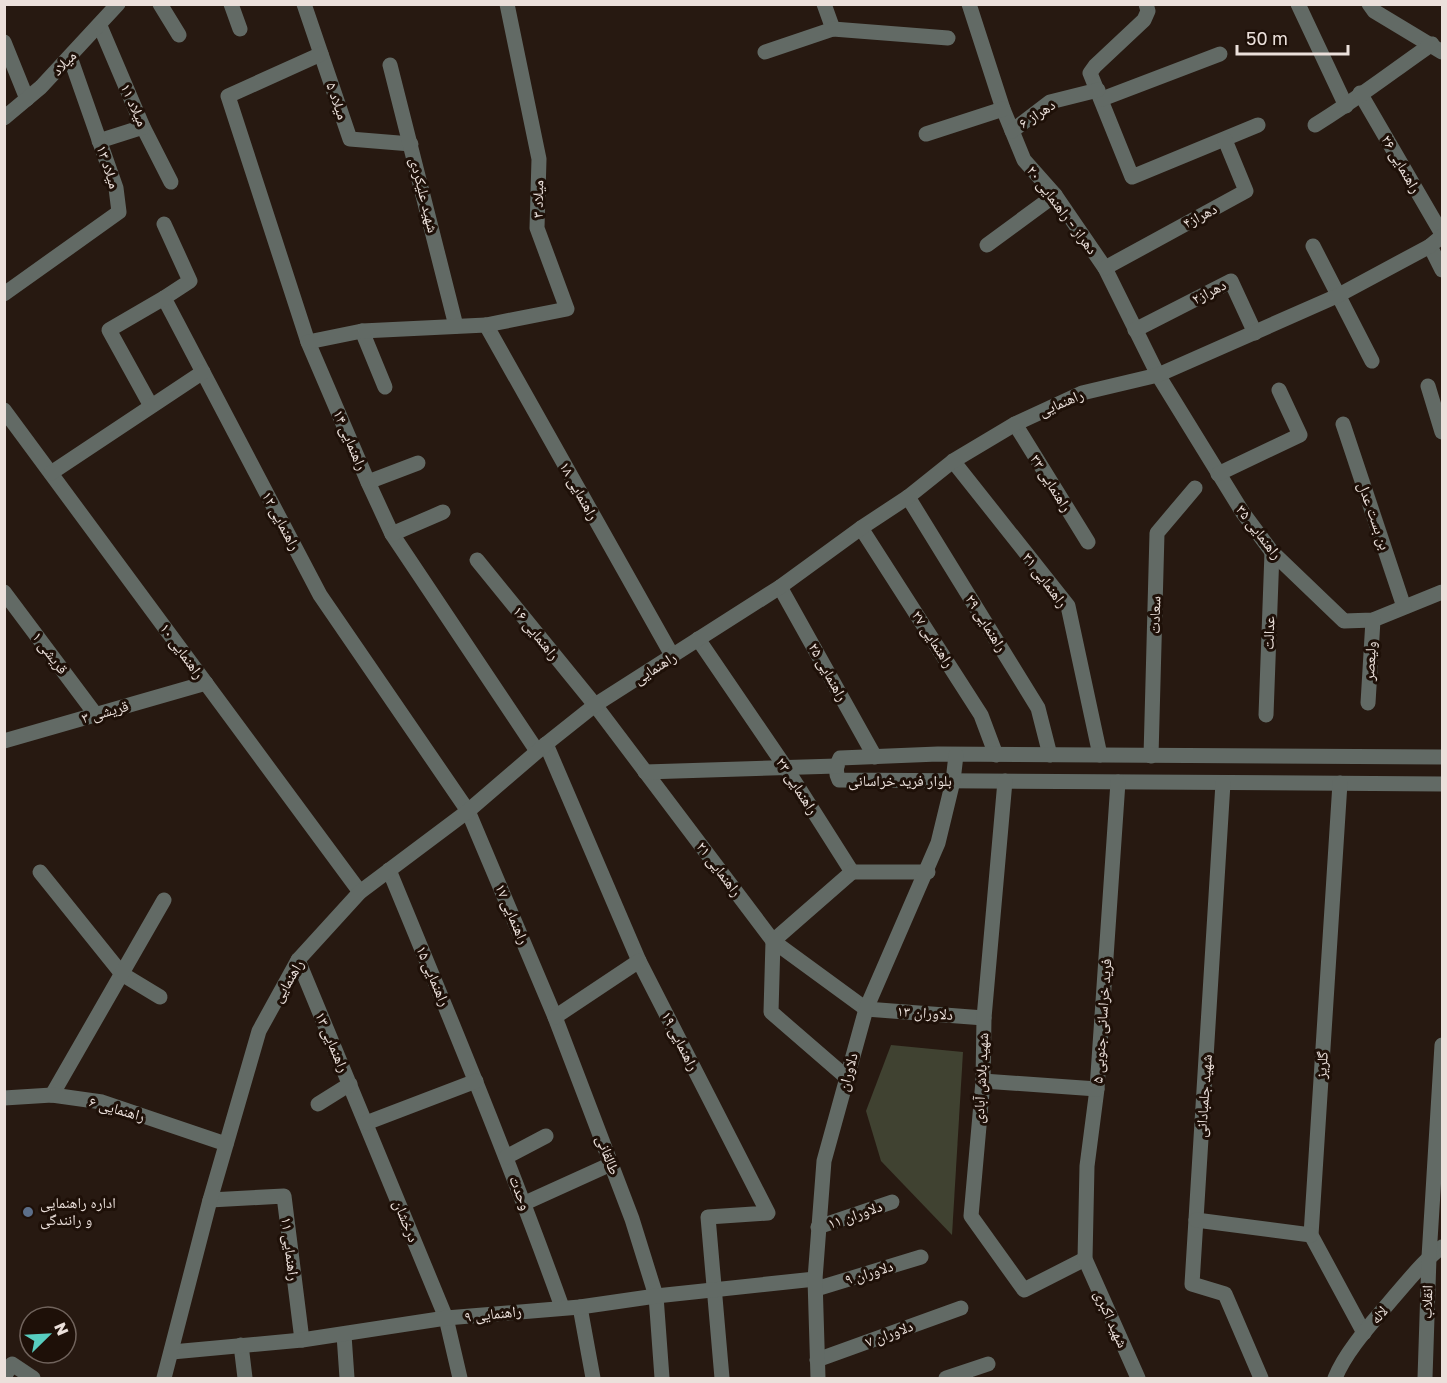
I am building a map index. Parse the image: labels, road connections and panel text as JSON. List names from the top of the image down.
{
  "streets": {
    "street": [
      "میلاد",
      "میلاد ۵",
      "میلاد ۱۱",
      "دهراز ۶",
      "راهنمایی ۲۶",
      "میلاد ۱۳",
      "شهید علیکردی",
      "میلاد ۳",
      "دهراز - راهنمایی ۲۰",
      "دهراز۴",
      "دهراز۲",
      "راهنمایی",
      "راهنمایی ۱۴",
      "راهنمایی ۳۳",
      "راهنمایی ۱۸",
      "بن بست عدل",
      "راهنمایی ۱۲",
      "راهنمایی ۳۵",
      "راهنمایی ۳۱",
      "سعادت",
      "راهنمایی ۲۹",
      "راهنمایی ۱۶",
      "عدالت",
      "راهنمایی ۲۷",
      "راهنمایی ۱۰",
      "قریشی ۱",
      "ولیعصر",
      "راهنمایی ۲۵",
      "قریشی ۳",
      "بلوار فرید خراسانی",
      "راهنمایی ۲۳",
      "راهنمایی ۲۱",
      "راهنمایی ۱۷",
      "راهنمایی ۱۵",
      "دلاوران ۱۳",
      "فرید خراسانی جنوبی ۵",
      "راهنمایی ۱۹",
      "راهنمایی ۱۳",
      "گلریز",
      "دلاوران",
      "شهید بلاش آبادی",
      "شهید جلمبادانی",
      "راهنمایی ۶",
      "طالقانی",
      "وحدت",
      "دلاوران ۱۱",
      "درخشان",
      "راهنمایی ۱۱",
      "دلاوران ۹",
      "انقلاب",
      "راهنمایی ۹",
      "لاله",
      "شهید اکبری",
      "دلاوران ۷"
    ]
  },
  "crossings": [
    ["میلاد", "میلاد ۱۱"],
    ["میلاد", "میلاد ۱۳"],
    ["میلاد ۵", "شهید علیکردی"],
    ["میلاد ۵", "راهنمایی ۱۴"],
    ["دهراز ۶", "دهراز - راهنمایی ۲۰"],
    ["راهنمایی ۲۶", "راهنمایی"],
    ["میلاد ۳", "راهنمایی ۱۸"],
    ["دهراز - راهنمایی ۲۰", "دهراز۴"],
    ["دهراز - راهنمایی ۲۰", "دهراز۲"],
    ["دهراز - راهنمایی ۲۰", "راهنمایی"],
    ["دهراز - راهنمایی ۲۰", "راهنمایی ۳۵"],
    ["دهراز۲", "راهنمایی"],
    ["راهنمایی", "راهنمایی ۱۴"],
    ["راهنمایی", "راهنمایی ۳۳"],
    ["راهنمایی", "راهنمایی ۱۸"],
    ["راهنمایی", "راهنمایی ۱۲"],
    ["راهنمایی", "راهنمایی ۳۵"],
    ["راهنمایی", "راهنمایی ۳۱"],
    ["راهنمایی", "راهنمایی ۲۹"],
    ["راهنمایی", "راهنمایی ۱۶"],
    ["راهنمایی", "راهنمایی ۲۷"],
    ["راهنمایی", "راهنمایی ۱۰"],
    ["راهنمایی", "راهنمایی ۲۵"],
    ["راهنمایی", "راهنمایی ۲۳"],
    ["راهنمایی", "راهنمایی ۲۱"],
    ["راهنمایی", "راهنمایی ۱۷"],
    ["راهنمایی", "راهنمایی ۱۵"],
    ["راهنمایی", "راهنمایی ۱۹"],
    ["راهنمایی", "راهنمایی ۱۳"],
    ["راهنمایی", "راهنمایی ۶"],
    ["راهنمایی", "راهنمایی ۱۱"],
    ["راهنمایی", "راهنمایی ۹"],
    ["راهنمایی ۱۴", "راهنمایی ۱۹"],
    ["بن بست عدل", "راهنمایی ۳۵"],
    ["راهنمایی ۱۲", "راهنمایی ۱۷"],
    ["راهنمایی ۳۵", "عدالت"],
    ["راهنمایی ۳۵", "ولیعصر"],
    ["راهنمایی ۳۱", "بلوار فرید خراسانی"],
    ["سعادت", "بلوار فرید خراسانی"],
    ["راهنمایی ۲۹", "بلوار فرید خراسانی"],
    ["راهنمایی ۱۶", "راهنمایی ۲۱"],
    ["راهنمایی ۲۷", "بلوار فرید خراسانی"],
    ["راهنمایی ۱۰", "قریشی ۳"],
    ["قریشی ۱", "قریشی ۳"],
    ["راهنمایی ۲۵", "بلوار فرید خراسانی"],
    ["بلوار فرید خراسانی", "فرید خراسانی جنوبی ۵"],
    ["بلوار فرید خراسانی", "گلریز"],
    ["بلوار فرید خراسانی", "دلاوران"],
    ["بلوار فرید خراسانی", "شهید بلاش آبادی"],
    ["بلوار فرید خراسانی", "شهید جلمبادانی"],
    ["راهنمایی ۲۱", "دلاوران ۱۳"],
    ["راهنمایی ۲۱", "دلاوران"],
    ["راهنمایی ۱۷", "طالقانی"],
    ["راهنمایی ۱۵", "وحدت"],
    ["دلاوران ۱۳", "دلاوران"],
    ["دلاوران ۱۳", "شهید بلاش آبادی"],
    ["فرید خراسانی جنوبی ۵", "شهید بلاش آبادی"],
    ["فرید خراسانی جنوبی ۵", "شهید اکبری"],
    ["راهنمایی ۱۹", "راهنمایی ۹"],
    ["راهنمایی ۱۳", "درخشان"],
    ["دلاوران", "دلاوران ۱۱"],
    ["دلاوران", "دلاوران ۹"],
    ["دلاوران", "راهنمایی ۹"],
    ["دلاوران", "دلاوران ۷"],
    ["شهید بلاش آبادی", "شهید اکبری"],
    ["طالقانی", "راهنمایی ۹"],
    ["وحدت", "راهنمایی ۹"],
    ["درخشان", "راهنمایی ۹"],
    ["راهنمایی ۱۱", "راهنمایی ۹"],
    ["دلاوران ۹", "راهنمایی ۹"],
    ["انقلاب", "لاله"]
  ],
  "places": ["اداره راهنمایی و رانندگی"],
  "scale_bar": "50 m",
  "north": "top right"
}
